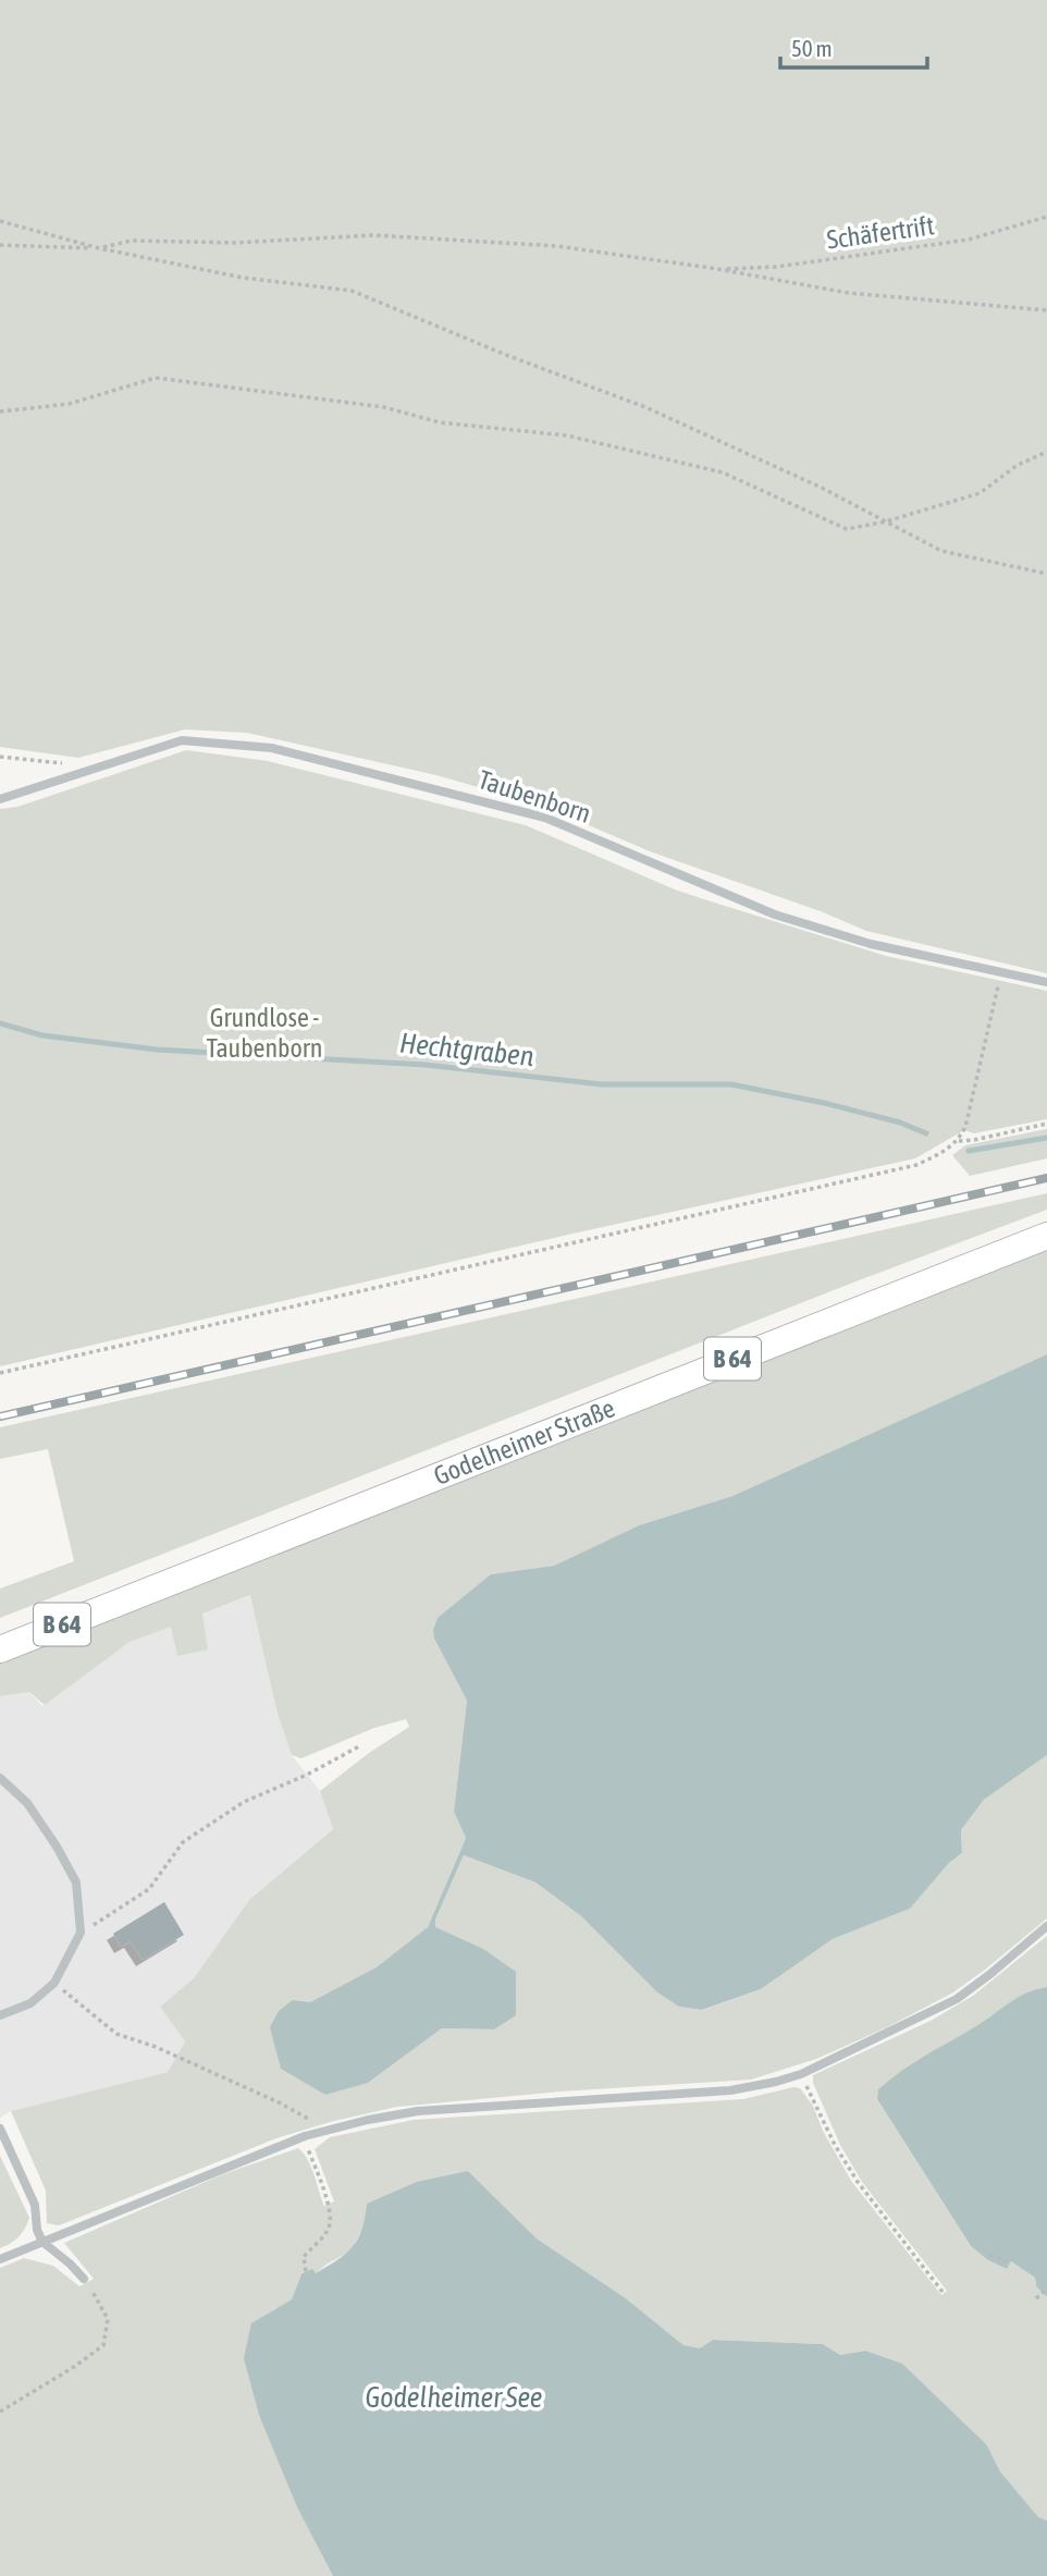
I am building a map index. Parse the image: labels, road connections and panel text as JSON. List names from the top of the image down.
{
  "streets": {
    "main road": ["B 64", "Godelheimer Straße"],
    "lane": ["Taubenborn"],
    "path": ["Schäfertrift"]
  },
  "water": ["Hechtgraben", "Godelheimer See"],
  "parks": ["Grundlose - Taubenborn"],
  "scale_bar": "50 m"
}
